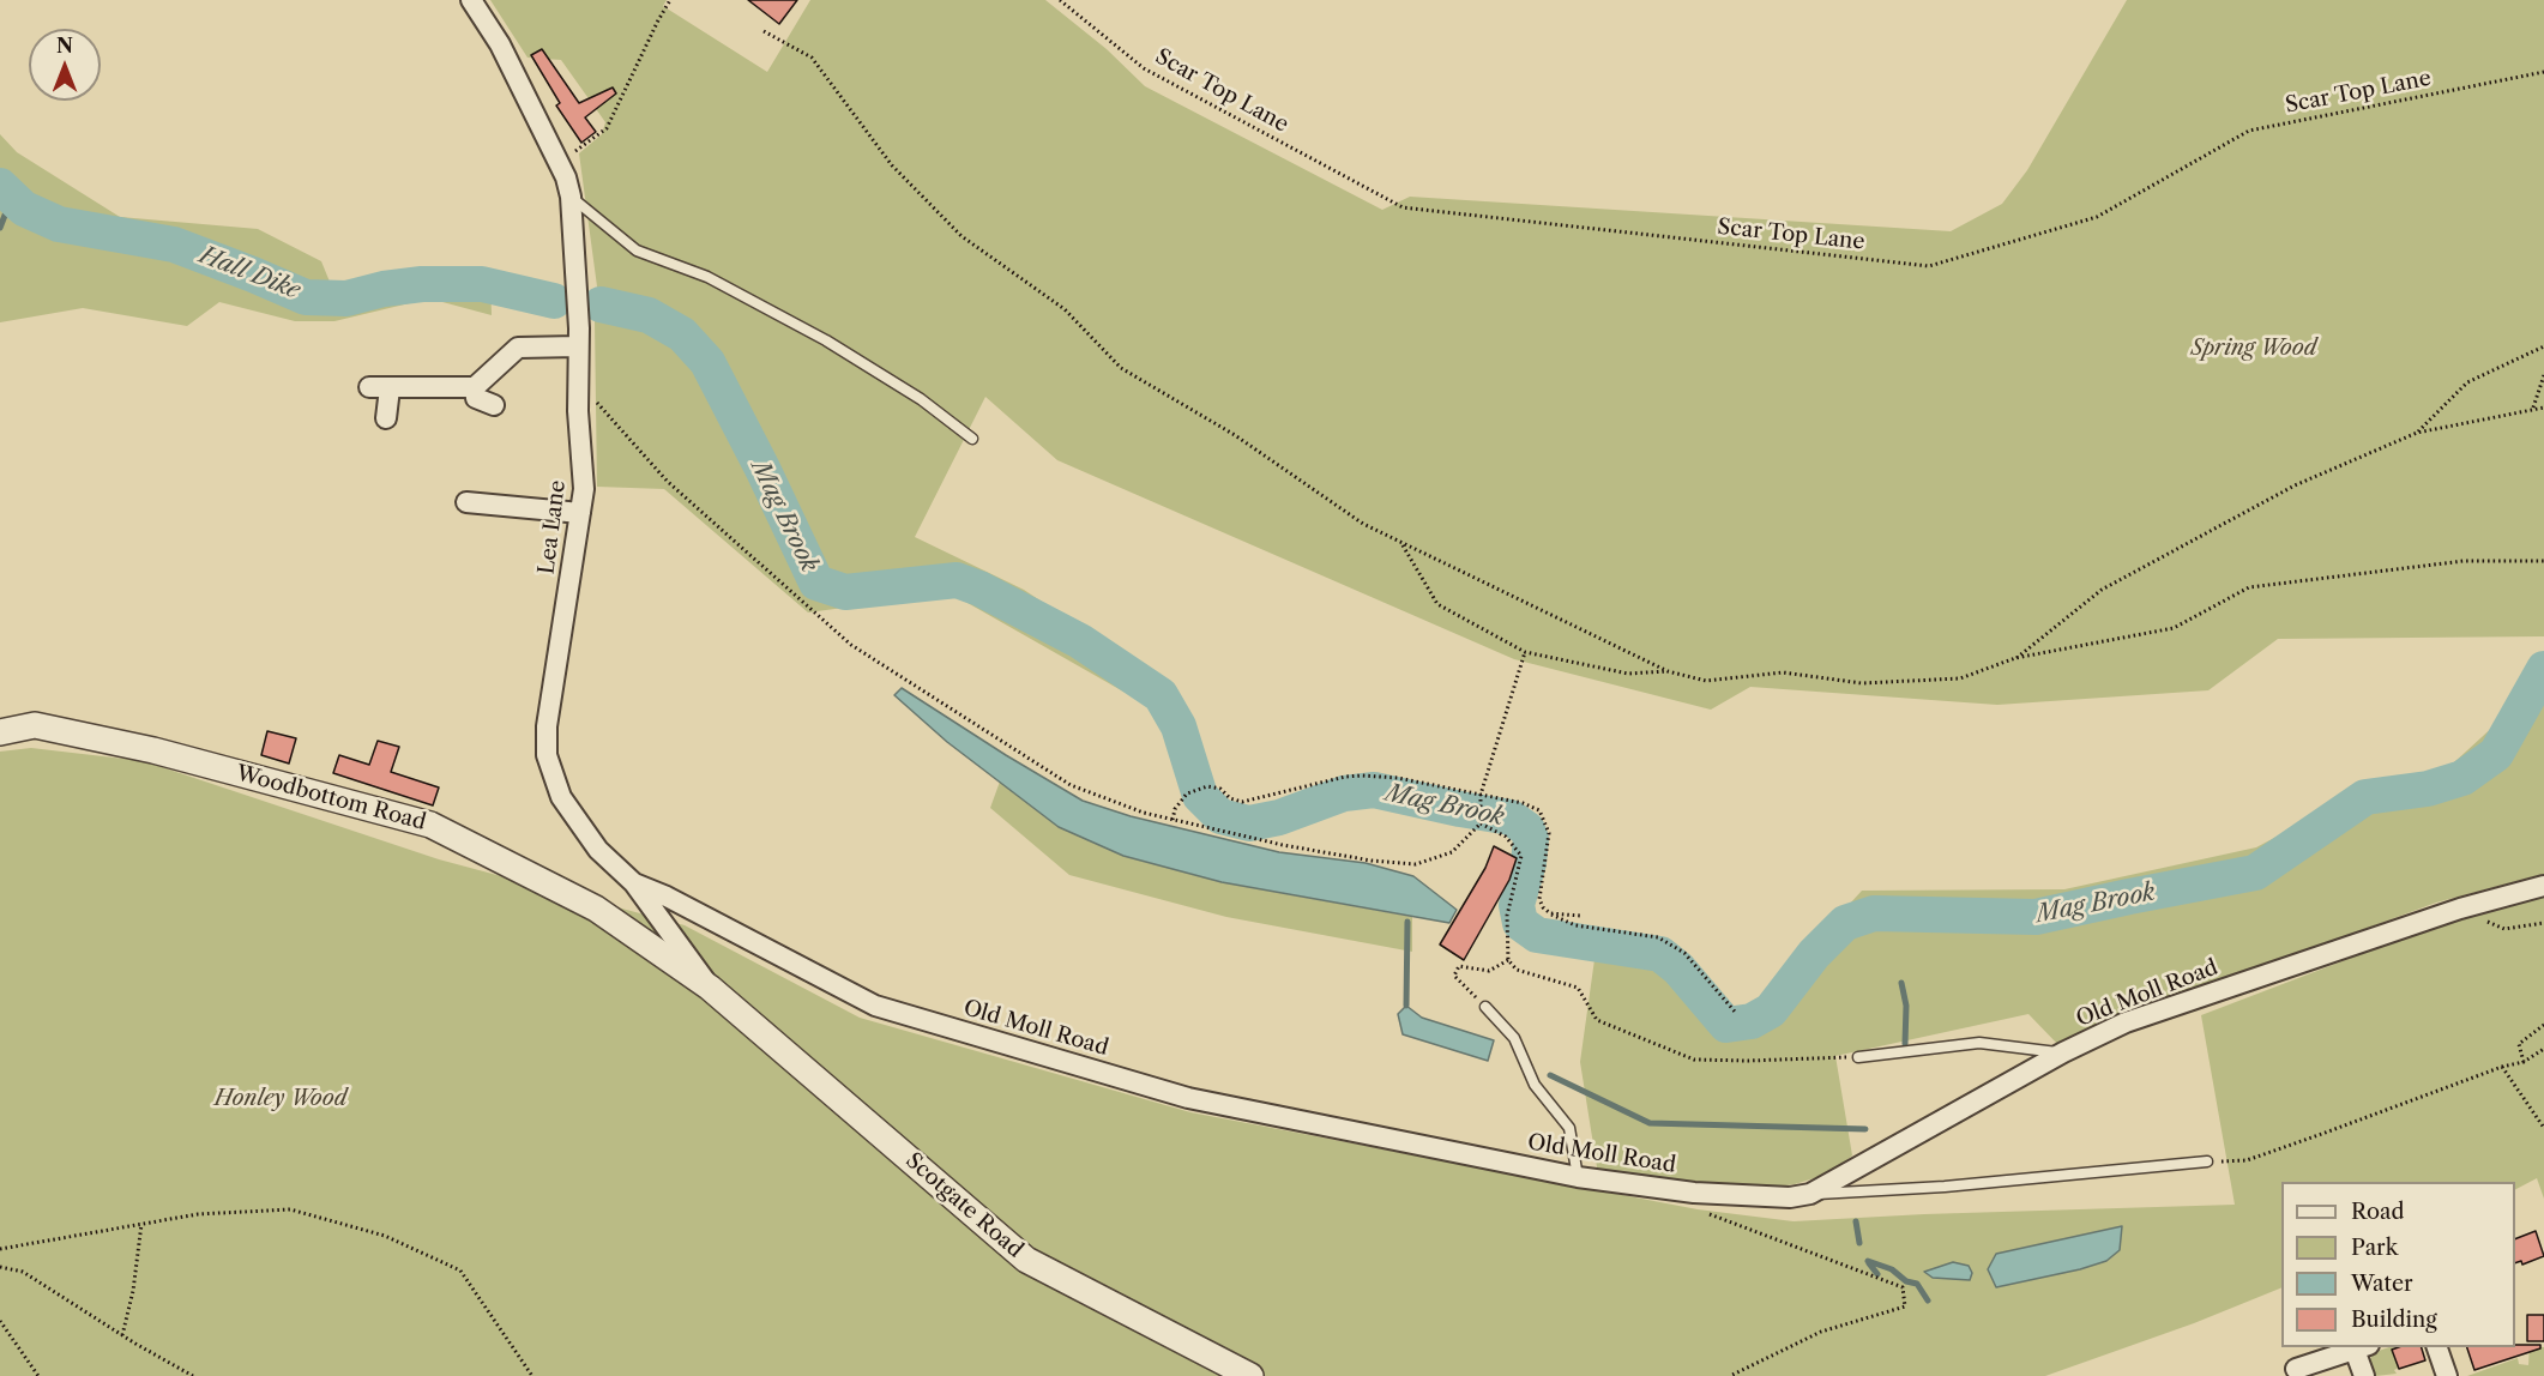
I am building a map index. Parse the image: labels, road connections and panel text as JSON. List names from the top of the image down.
{
  "streets": {
    "street": [
      "Lea Lane",
      "Woodbottom Road",
      "Old Moll Road",
      "Scotgate Road"
    ],
    "path": ["Scar Top Lane"]
  },
  "crossings": [
    ["Lea Lane", "Woodbottom Road"],
    ["Lea Lane", "Old Moll Road"],
    ["Lea Lane", "Scotgate Road"],
    ["Woodbottom Road", "Scotgate Road"]
  ],
  "water": ["Hall Dike", "Mag Brook"],
  "parks": ["Spring Wood", "Honley Wood"],
  "legend": [
    "Road",
    "Park",
    "Water",
    "Building"
  ],
  "north": "top"
}
